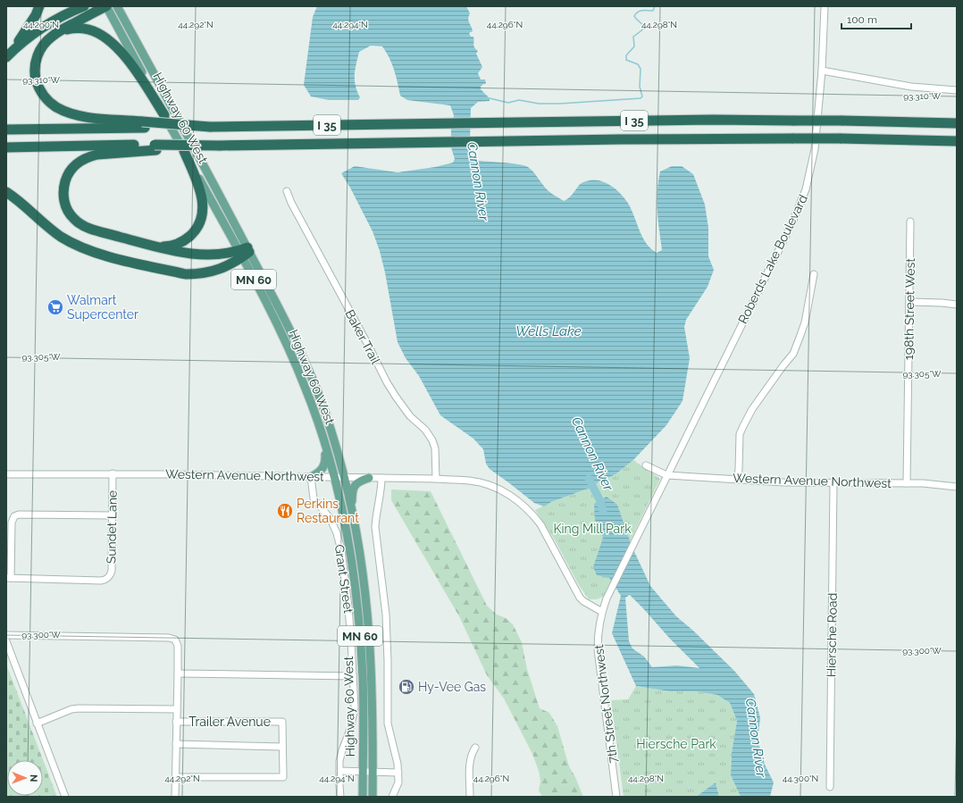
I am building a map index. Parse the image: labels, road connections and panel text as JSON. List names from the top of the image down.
{
  "streets": {
    "highway": ["I 35"],
    "main road": ["Highway 60 West", "MN 60"],
    "street": [
      "Roberds Lake Boulevard",
      "198th Street West",
      "Baker Trail",
      "Western Avenue Northwest",
      "Sundet Lane",
      "Grant Street",
      "Hiersche Road",
      "7th Street Northwest",
      "Trailer Avenue"
    ]
  },
  "crossings": [
    ["Highway 60 West", "Western Avenue Northwest"],
    ["Roberds Lake Boulevard", "Western Avenue Northwest"],
    ["Roberds Lake Boulevard", "7th Street Northwest"],
    ["198th Street West", "Western Avenue Northwest"],
    ["Baker Trail", "Western Avenue Northwest"],
    ["Western Avenue Northwest", "Sundet Lane"],
    ["Western Avenue Northwest", "Grant Street"],
    ["Western Avenue Northwest", "Hiersche Road"],
    ["Western Avenue Northwest", "7th Street Northwest"]
  ],
  "water": ["Cannon River", "Wells Lake"],
  "parks": ["King Mill Park", "Hiersche Park"],
  "places": {
    "supermarket": ["Walmart Supercenter"],
    "restaurant": ["Perkins Restaurant"],
    "fuel station": ["Hy-Vee Gas"]
  },
  "scale_bar": "100 m",
  "north": "right",
  "coordinates": [
    "44.290°N",
    "44.292°N",
    "44.294°N",
    "44.296°N",
    "44.298°N",
    "93.310°W",
    "93.305°W",
    "93.300°W",
    "44.300°N"
  ]
}
